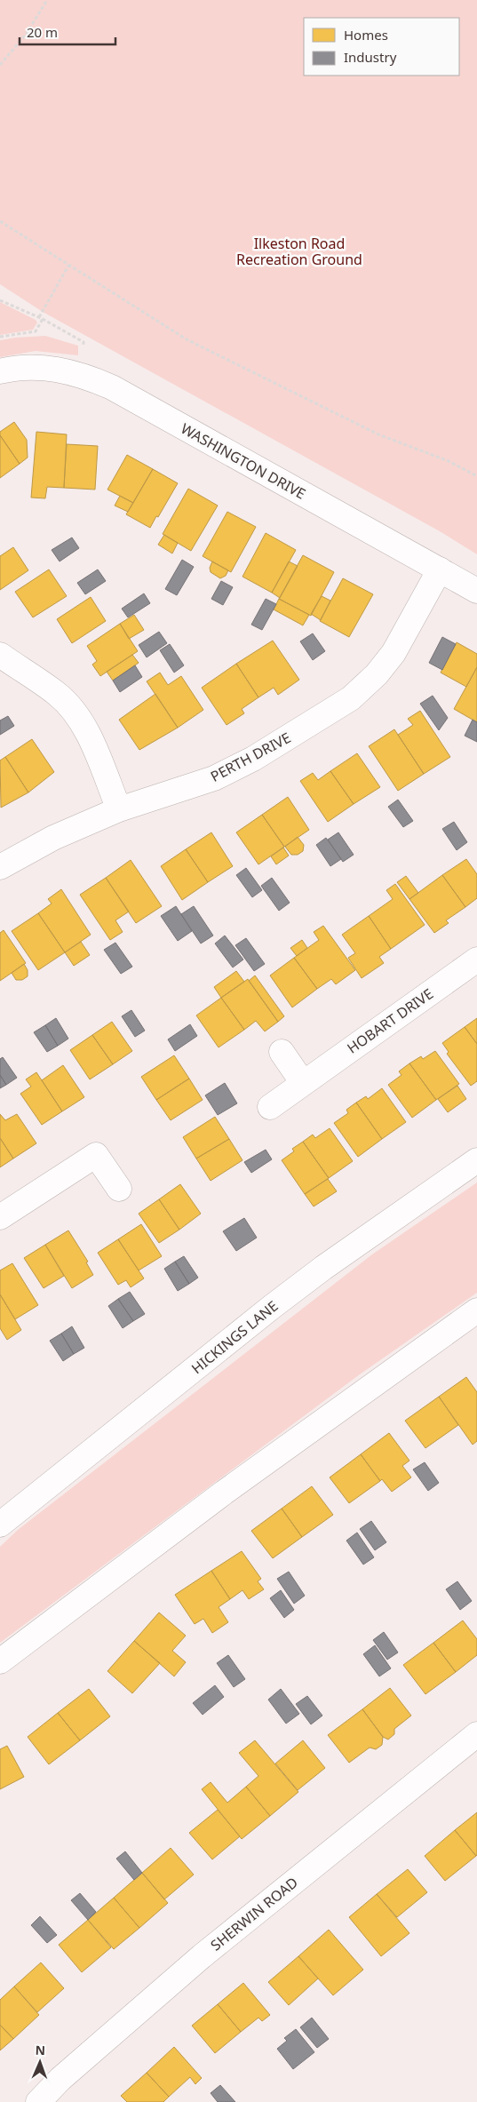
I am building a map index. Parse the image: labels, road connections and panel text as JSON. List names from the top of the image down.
{
  "streets": {
    "street": [
      "WASHINGTON DRIVE",
      "PERTH DRIVE",
      "HOBART DRIVE",
      "HICKINGS LANE",
      "SHERWIN ROAD"
    ]
  },
  "crossings": [
    ["WASHINGTON DRIVE", "PERTH DRIVE"]
  ],
  "parks": ["Ilkeston Road Recreation Ground"],
  "legend": ["Homes", "Industry"],
  "scale_bar": "20 m",
  "north": "top"
}
